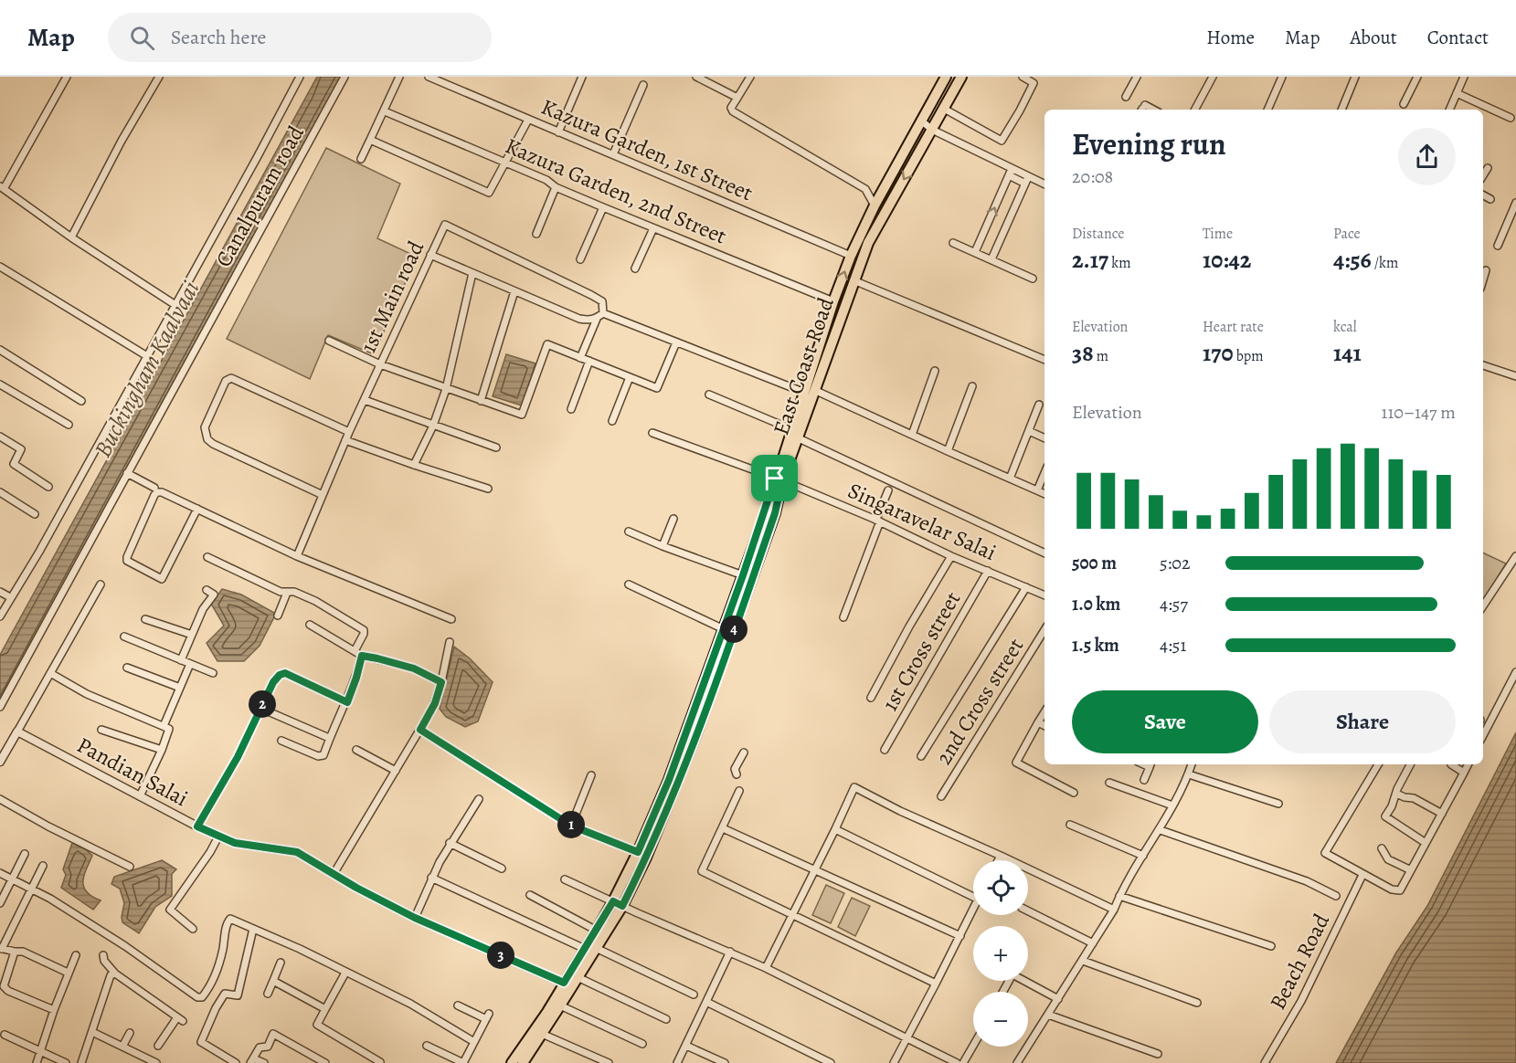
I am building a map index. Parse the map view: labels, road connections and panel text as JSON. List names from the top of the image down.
{
  "streets": {
    "main road": ["East Coast Road"],
    "street": [
      "Kazura Garden, 1st Street",
      "Kazura Garden, 2nd Street",
      "Canalpuram road",
      "1st Main road",
      "Singaravelar Salai",
      "1st Cross street",
      "2nd Cross street",
      "Pandian Salai",
      "Beach Road"
    ]
  },
  "crossings": [
    ["Kazura Garden, 1st Street", "East Coast Road"],
    ["Kazura Garden, 2nd Street", "East Coast Road"],
    ["East Coast Road", "Singaravelar Salai"],
    ["East Coast Road", "Pandian Salai"],
    ["Singaravelar Salai", "1st Cross street"]
  ],
  "water": ["Buckingham Kaalvaai"],
  "page": {
    "header": "Map",
    "search": "Search here",
    "nav": [
      "Home",
      "Map",
      "About",
      "Contact"
    ],
    "heading": ["Evening run", "20:08"],
    "stats": [
      ["Distance", "2.17 km"],
      ["Time", "10:42"],
      ["Pace", "4:56 /km"],
      ["Elevation", "38 m"],
      ["Heart rate", "170 bpm"],
      ["kcal", "141"]
    ],
    "chart": ["Elevation", "110–147 m"],
    "list": [
      {
        "name": "500 m",
        "note": "5:02"
      },
      {
        "name": "1.0 km",
        "note": "4:57"
      },
      {
        "name": "1.5 km",
        "note": "4:51"
      }
    ],
    "pins": [
      "4",
      "2",
      "1",
      "3"
    ],
    "buttons": ["Save", "Share"],
    "map_buttons": ["+", "−"]
  }
}
